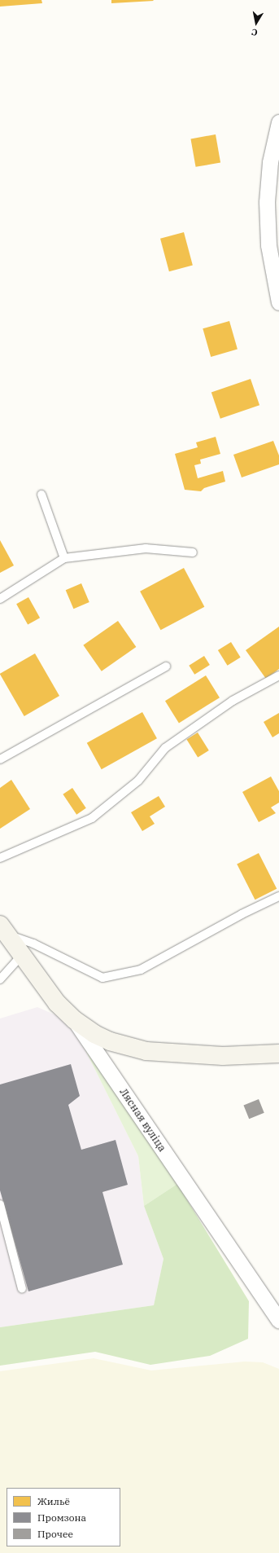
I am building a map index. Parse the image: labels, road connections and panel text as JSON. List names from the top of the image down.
{
  "streets": {
    "main road": ["Лясная вуліца"]
  },
  "legend": ["Жильё", "Промзона", "Прочее"],
  "north": "bottom"
}
